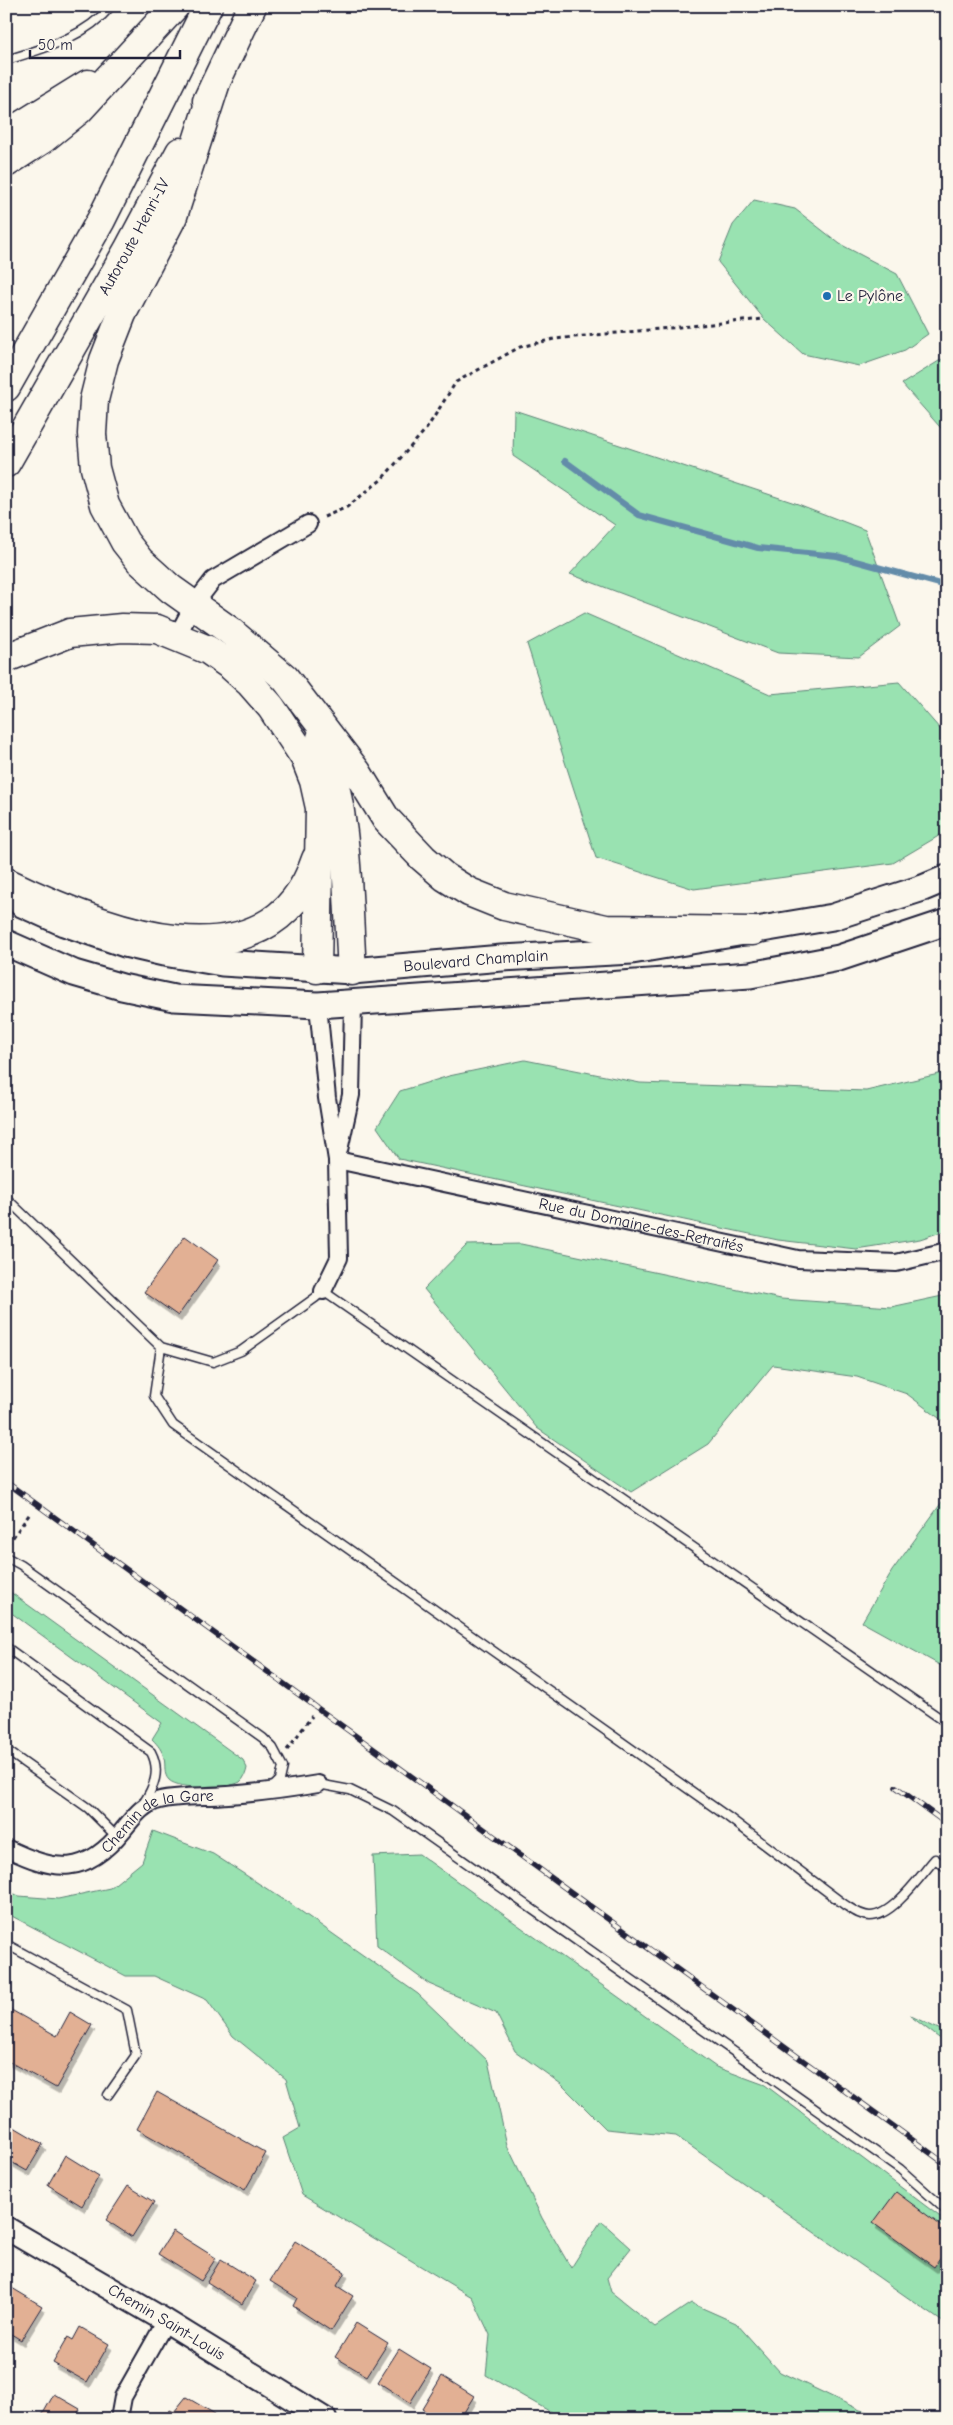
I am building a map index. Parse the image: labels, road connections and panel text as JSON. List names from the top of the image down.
{
  "streets": {
    "highway": ["Autoroute Henri-IV"],
    "main road": ["Boulevard Champlain"],
    "street": ["Rue du Domaine-des-Retraités", "Chemin de la Gare", "Chemin Saint-Louis"]
  },
  "places": ["Le Pylône"],
  "scale_bar": "50 m"
}
